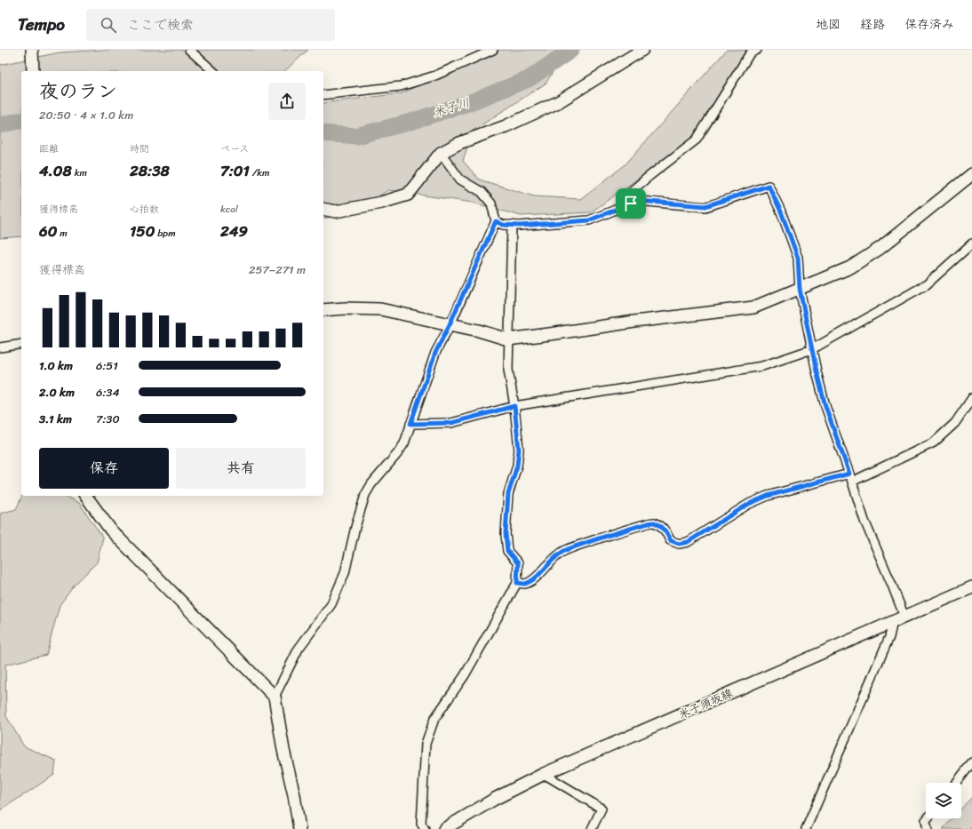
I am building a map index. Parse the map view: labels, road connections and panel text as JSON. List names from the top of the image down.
{
  "streets": {
    "street": ["米子須坂線"]
  },
  "water": ["米子川"],
  "page": {
    "header": "Tempo",
    "search": "ここで検索",
    "nav": ["地図", "経路", "保存済み"],
    "heading": ["夜のラン", "20:50 · 4 × 1.0 km"],
    "stats": [
      ["距離", "4.08 km"],
      ["時間", "28:38"],
      ["ペース", "7:01 /km"],
      ["獲得標高", "60 m"],
      ["心拍数", "150 bpm"],
      ["kcal", "249"]
    ],
    "chart": ["獲得標高", "257–271 m"],
    "list": [
      {
        "name": "1.0 km",
        "note": "6:51"
      },
      {
        "name": "2.0 km",
        "note": "6:34"
      },
      {
        "name": "3.1 km",
        "note": "7:30"
      }
    ],
    "buttons": ["保存", "共有"]
  }
}
